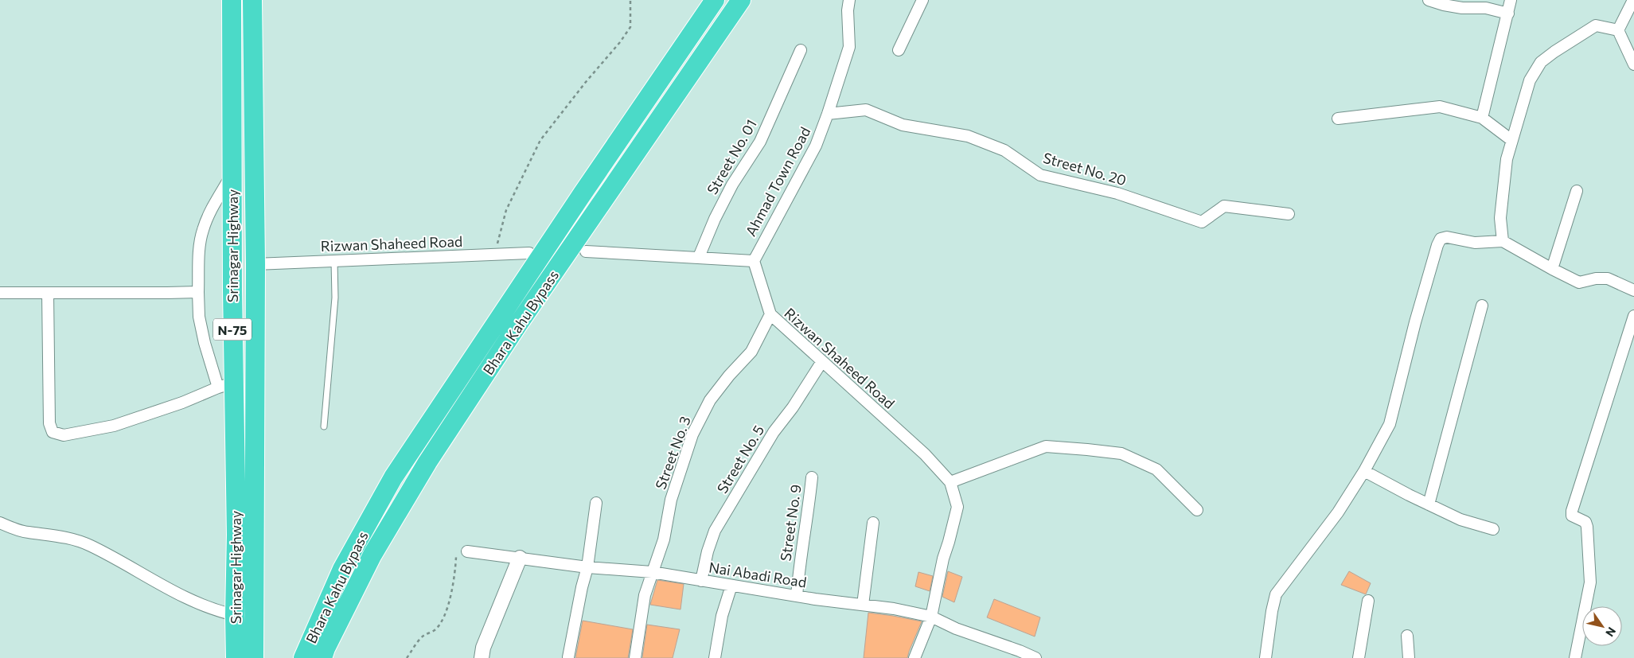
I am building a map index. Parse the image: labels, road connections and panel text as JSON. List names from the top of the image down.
{
  "streets": {
    "highway": ["Srinagar Highway", "Bhara Kahu Bypass", "N-75"],
    "street": [
      "Street No. 01",
      "Street No. 20",
      "Ahmad Town Road",
      "Rizwan Shaheed Road",
      "Street No. 3",
      "Street No. 5",
      "Street No. 9",
      "Nai Abadi Road"
    ]
  },
  "crossings": [
    ["Street No. 20", "Ahmad Town Road"],
    ["Ahmad Town Road", "Rizwan Shaheed Road"],
    ["Rizwan Shaheed Road", "Srinagar Highway"],
    ["Rizwan Shaheed Road", "Street No. 3"],
    ["Rizwan Shaheed Road", "Street No. 5"],
    ["Rizwan Shaheed Road", "Nai Abadi Road"],
    ["Street No. 3", "Nai Abadi Road"],
    ["Street No. 5", "Nai Abadi Road"],
    ["Street No. 9", "Nai Abadi Road"]
  ],
  "north": "bottom right"
}
